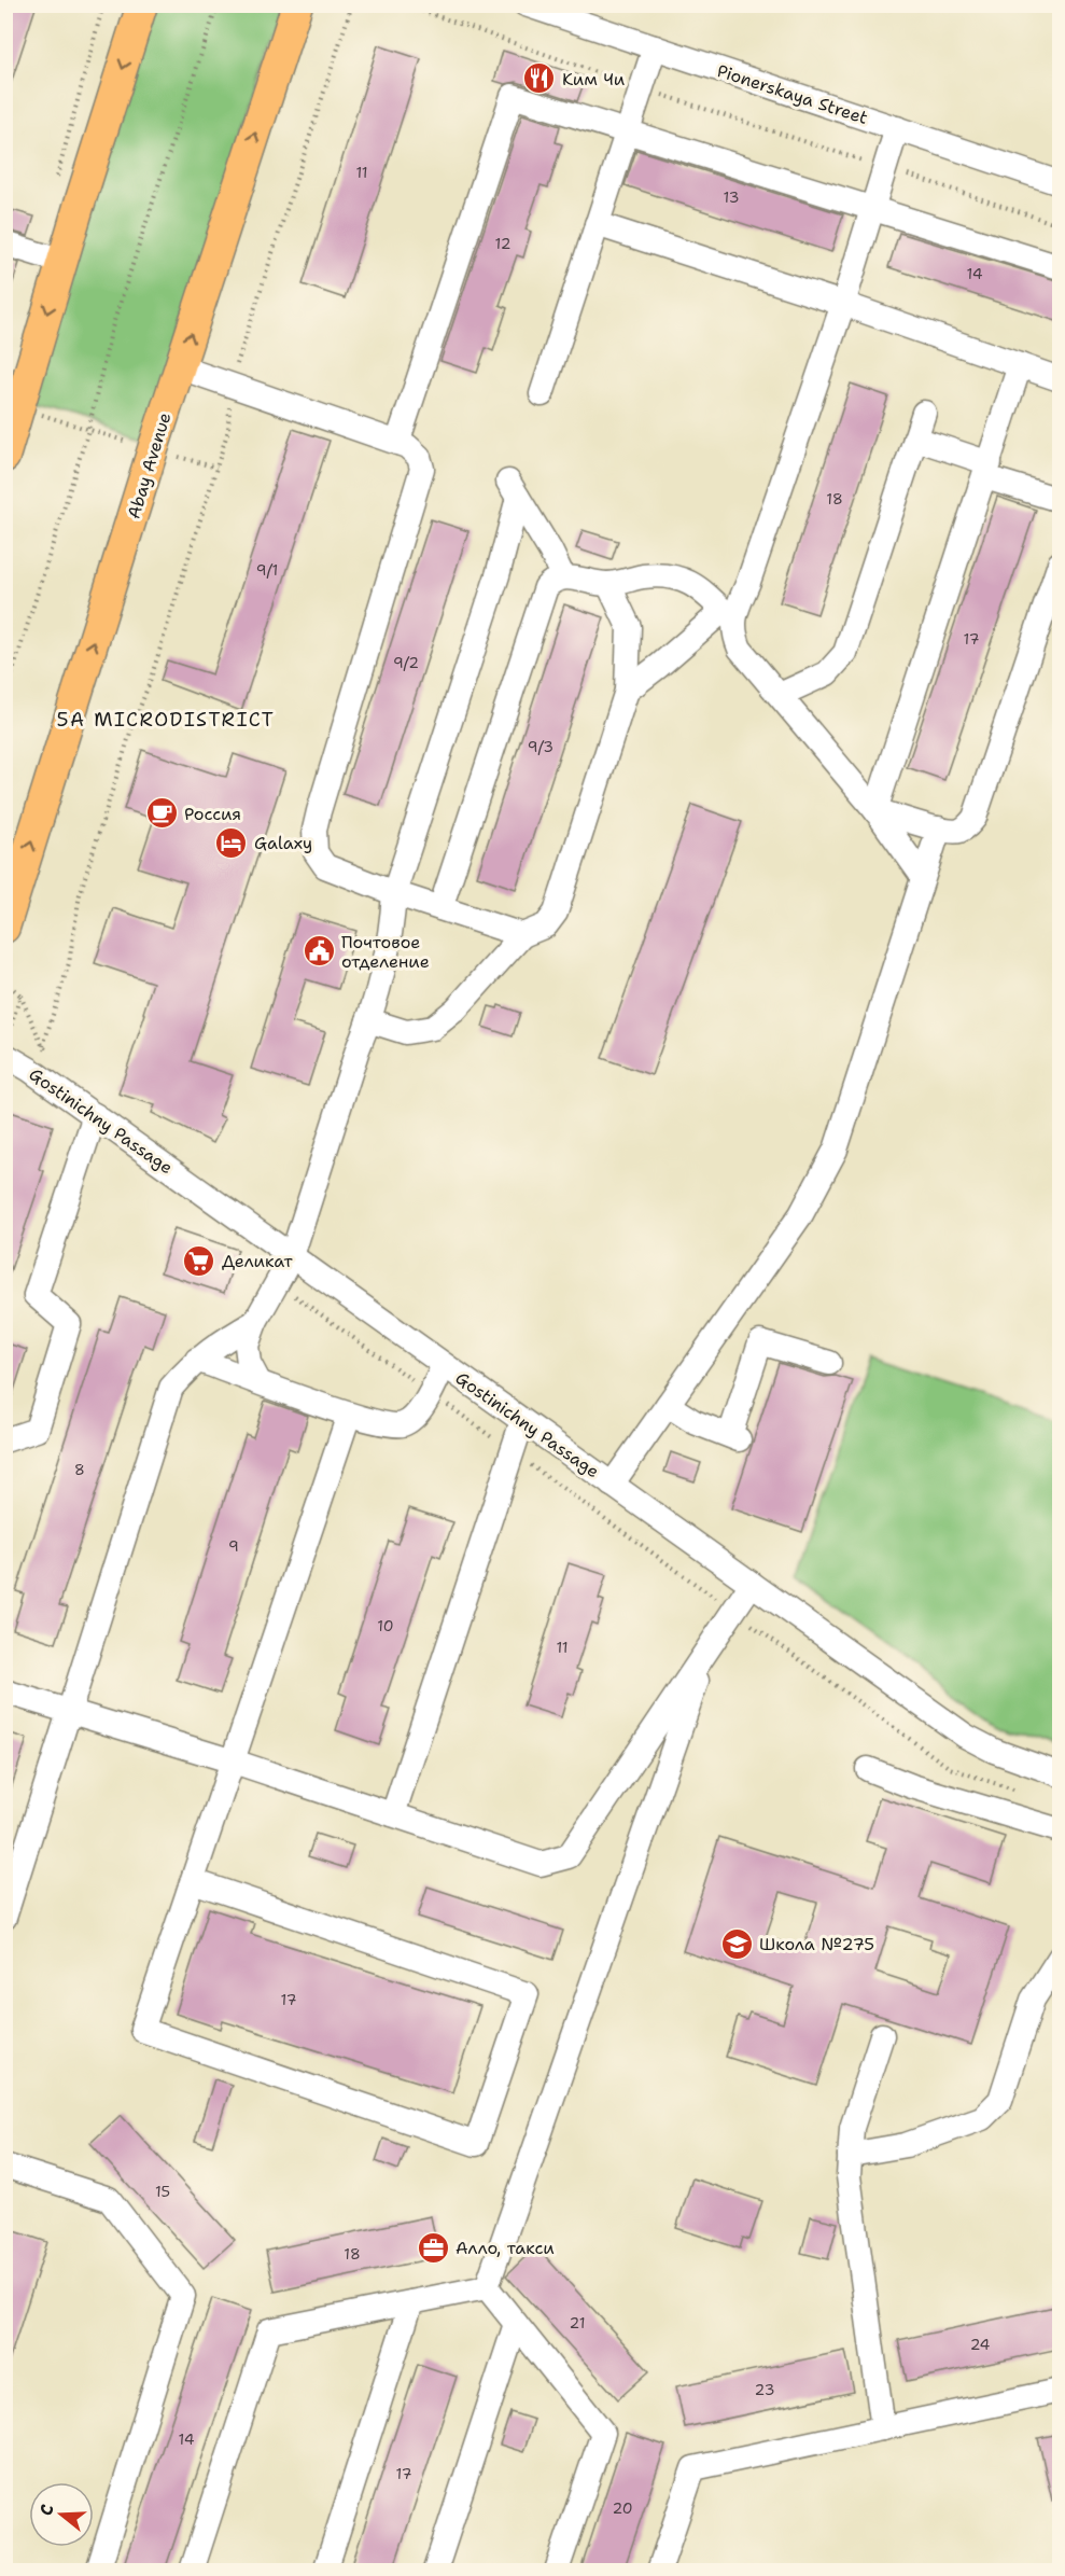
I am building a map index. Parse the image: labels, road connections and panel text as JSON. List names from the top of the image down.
{
  "streets": {
    "main road": ["Abay Avenue"],
    "street": ["Pionerskaya Street", "Gostinichny Passage"]
  },
  "districts": ["5A MICRODISTRICT"],
  "places": {
    "restaurant": ["Ким Чи"],
    "cafe": ["Россия"],
    "hotel": ["Galaxy"],
    "public building": ["Почтовое отделение"],
    "supermarket": ["Деликат"],
    "school or university": ["Школа №275"],
    "office": ["Алло, такси"]
  },
  "house_numbers": [
    "11",
    "13",
    "12",
    "14",
    "18",
    "9/1",
    "17",
    "9/2",
    "9/3",
    "8",
    "9",
    "10",
    "11",
    "17",
    "15",
    "18",
    "21",
    "24",
    "23",
    "14",
    "17",
    "20"
  ],
  "north": "left"
}
